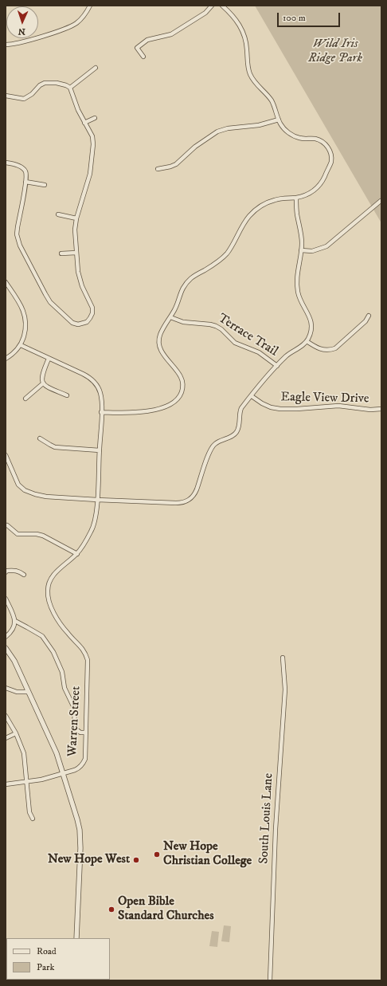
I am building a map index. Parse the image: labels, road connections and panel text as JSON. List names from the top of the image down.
{
  "streets": {
    "street": [
      "Terrace Trail",
      "Eagle View Drive",
      "Warren Street",
      "South Louis Lane"
    ]
  },
  "parks": ["Wild Iris Ridge Park"],
  "places": ["New Hope Christian College", "New Hope West", "Open Bible Standard Churches"],
  "legend": ["Road", "Park"],
  "scale_bar": "100 m",
  "north": "bottom"
}
